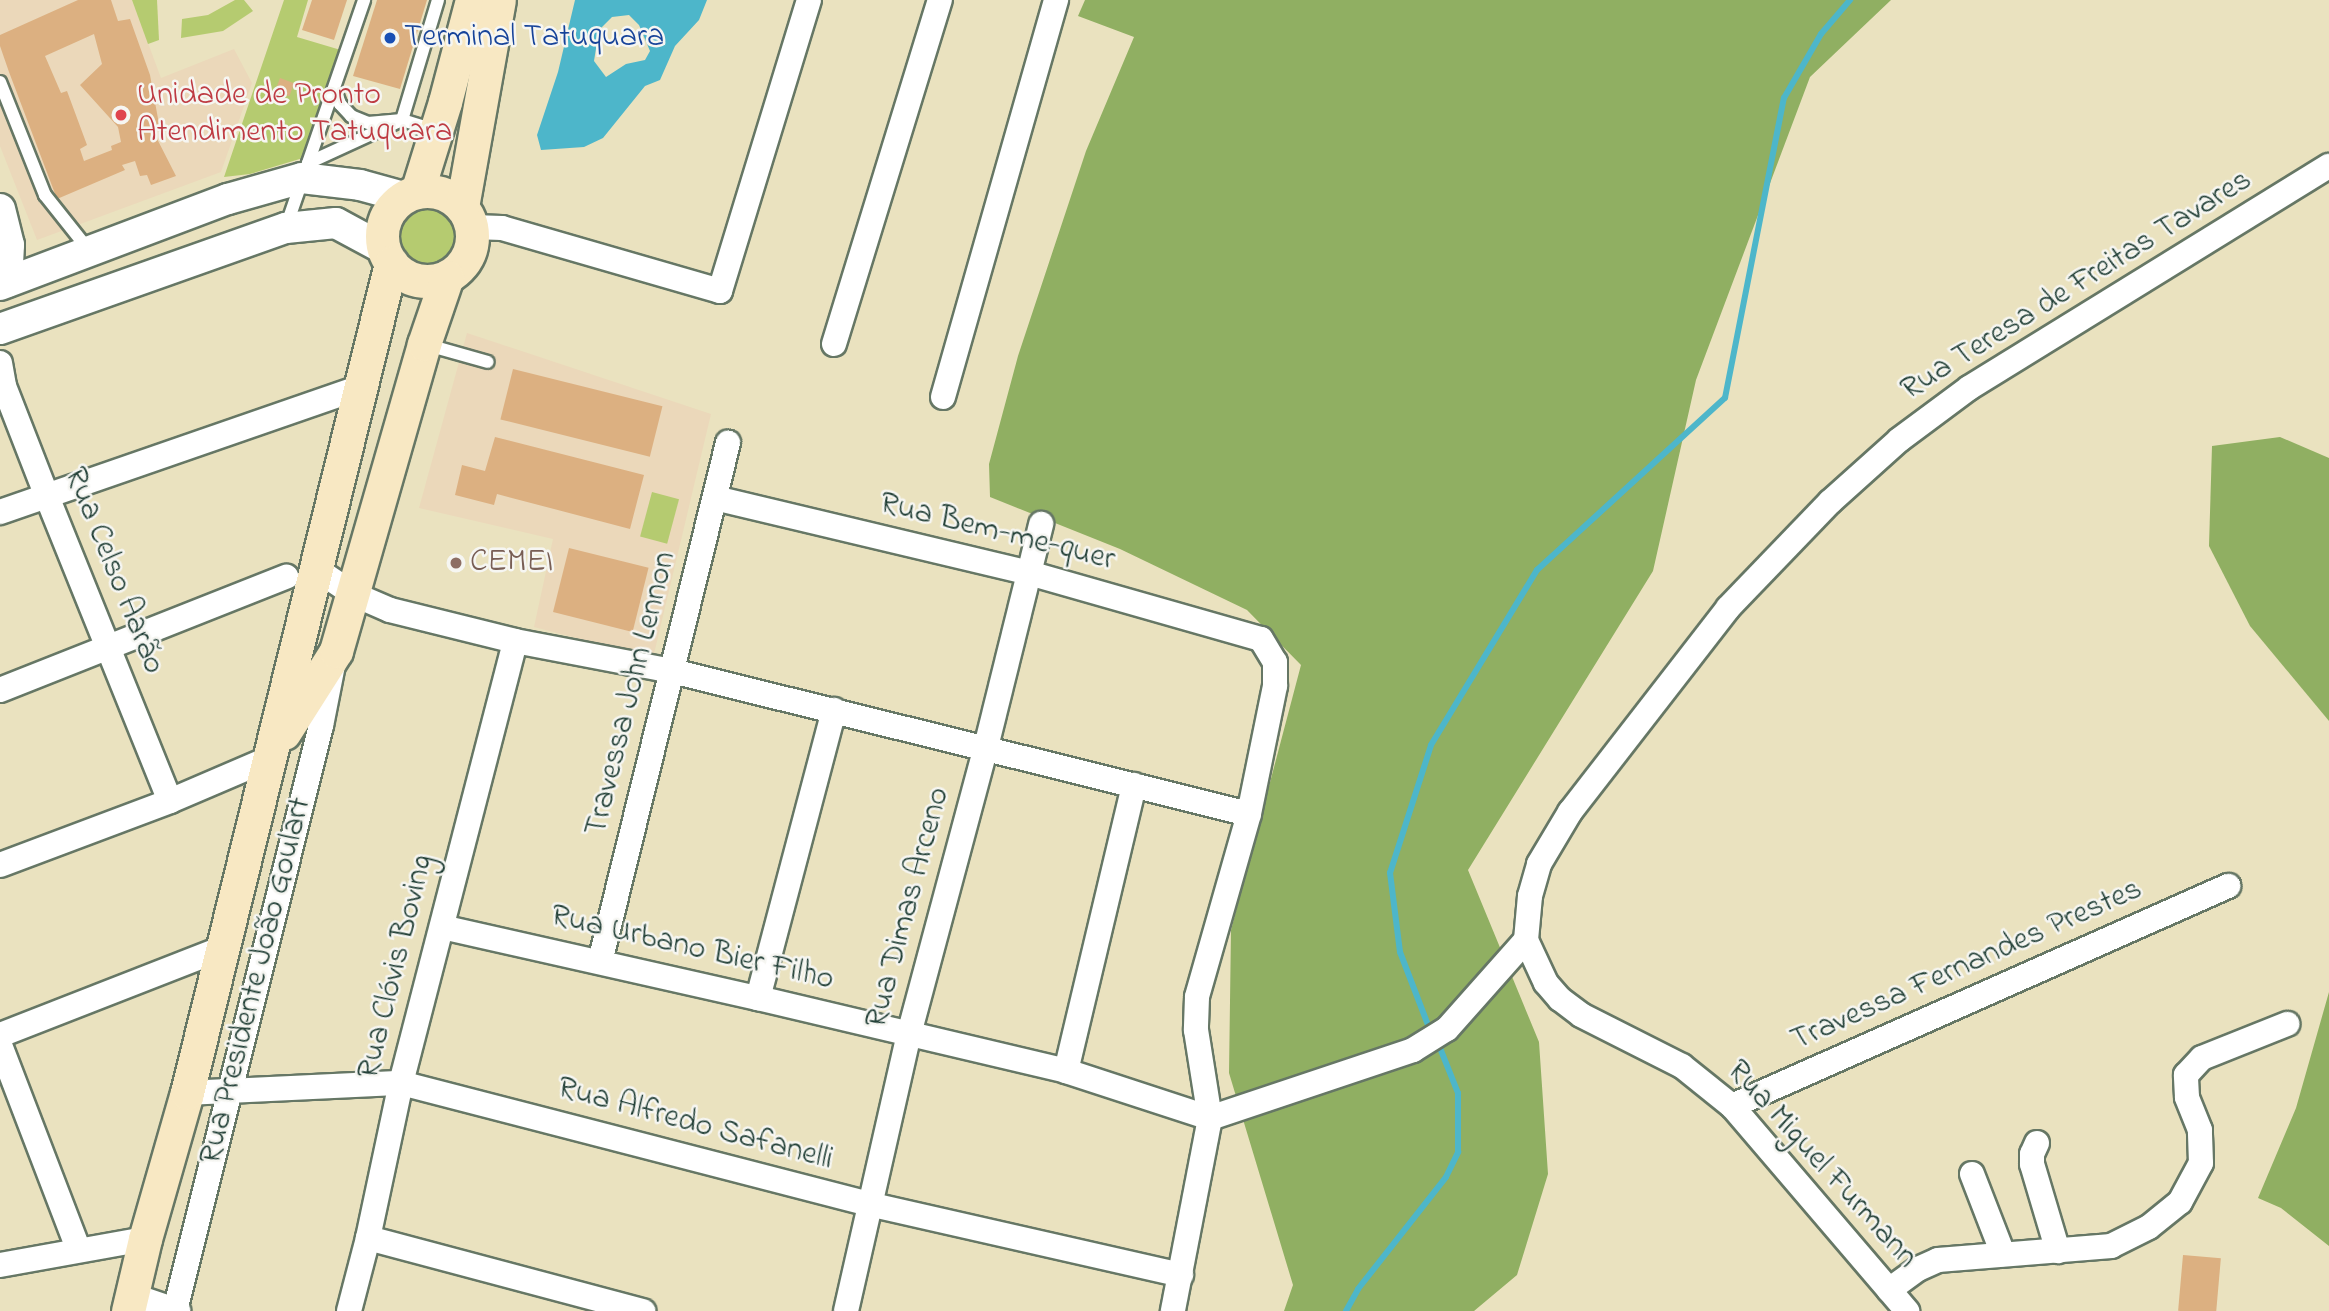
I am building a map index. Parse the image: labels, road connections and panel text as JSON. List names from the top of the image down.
{
  "streets": {
    "main road": ["Rua Presidente João Goulart"],
    "street": [
      "Rua Teresa de Freitas Tavares",
      "Rua Bem-me-quer",
      "Rua Celso Aarão",
      "Travessa John Lennon",
      "Rua Dimas Arceno",
      "Rua Urbano Bier Filho",
      "Travessa Fernandes Prestes",
      "Rua Clóvis Boving",
      "Rua Alfredo Safanelli",
      "Rua Miguel Furmann"
    ]
  },
  "crossings": [
    ["Rua Teresa de Freitas Tavares", "Rua Miguel Furmann"],
    ["Rua Bem-me-quer", "Travessa John Lennon"],
    ["Rua Bem-me-quer", "Rua Dimas Arceno"],
    ["Travessa John Lennon", "Rua Urbano Bier Filho"],
    ["Rua Dimas Arceno", "Rua Urbano Bier Filho"],
    ["Rua Dimas Arceno", "Rua Alfredo Safanelli"],
    ["Rua Urbano Bier Filho", "Rua Clóvis Boving"],
    ["Travessa Fernandes Prestes", "Rua Miguel Furmann"],
    ["Rua Clóvis Boving", "Rua Alfredo Safanelli"],
    ["Rua Presidente João Goulart", "Rua Alfredo Safanelli"]
  ],
  "places": ["Terminal Tatuquara", "Unidade de Pronto Atendimento Tatuquara", "CEMEI"]
}
